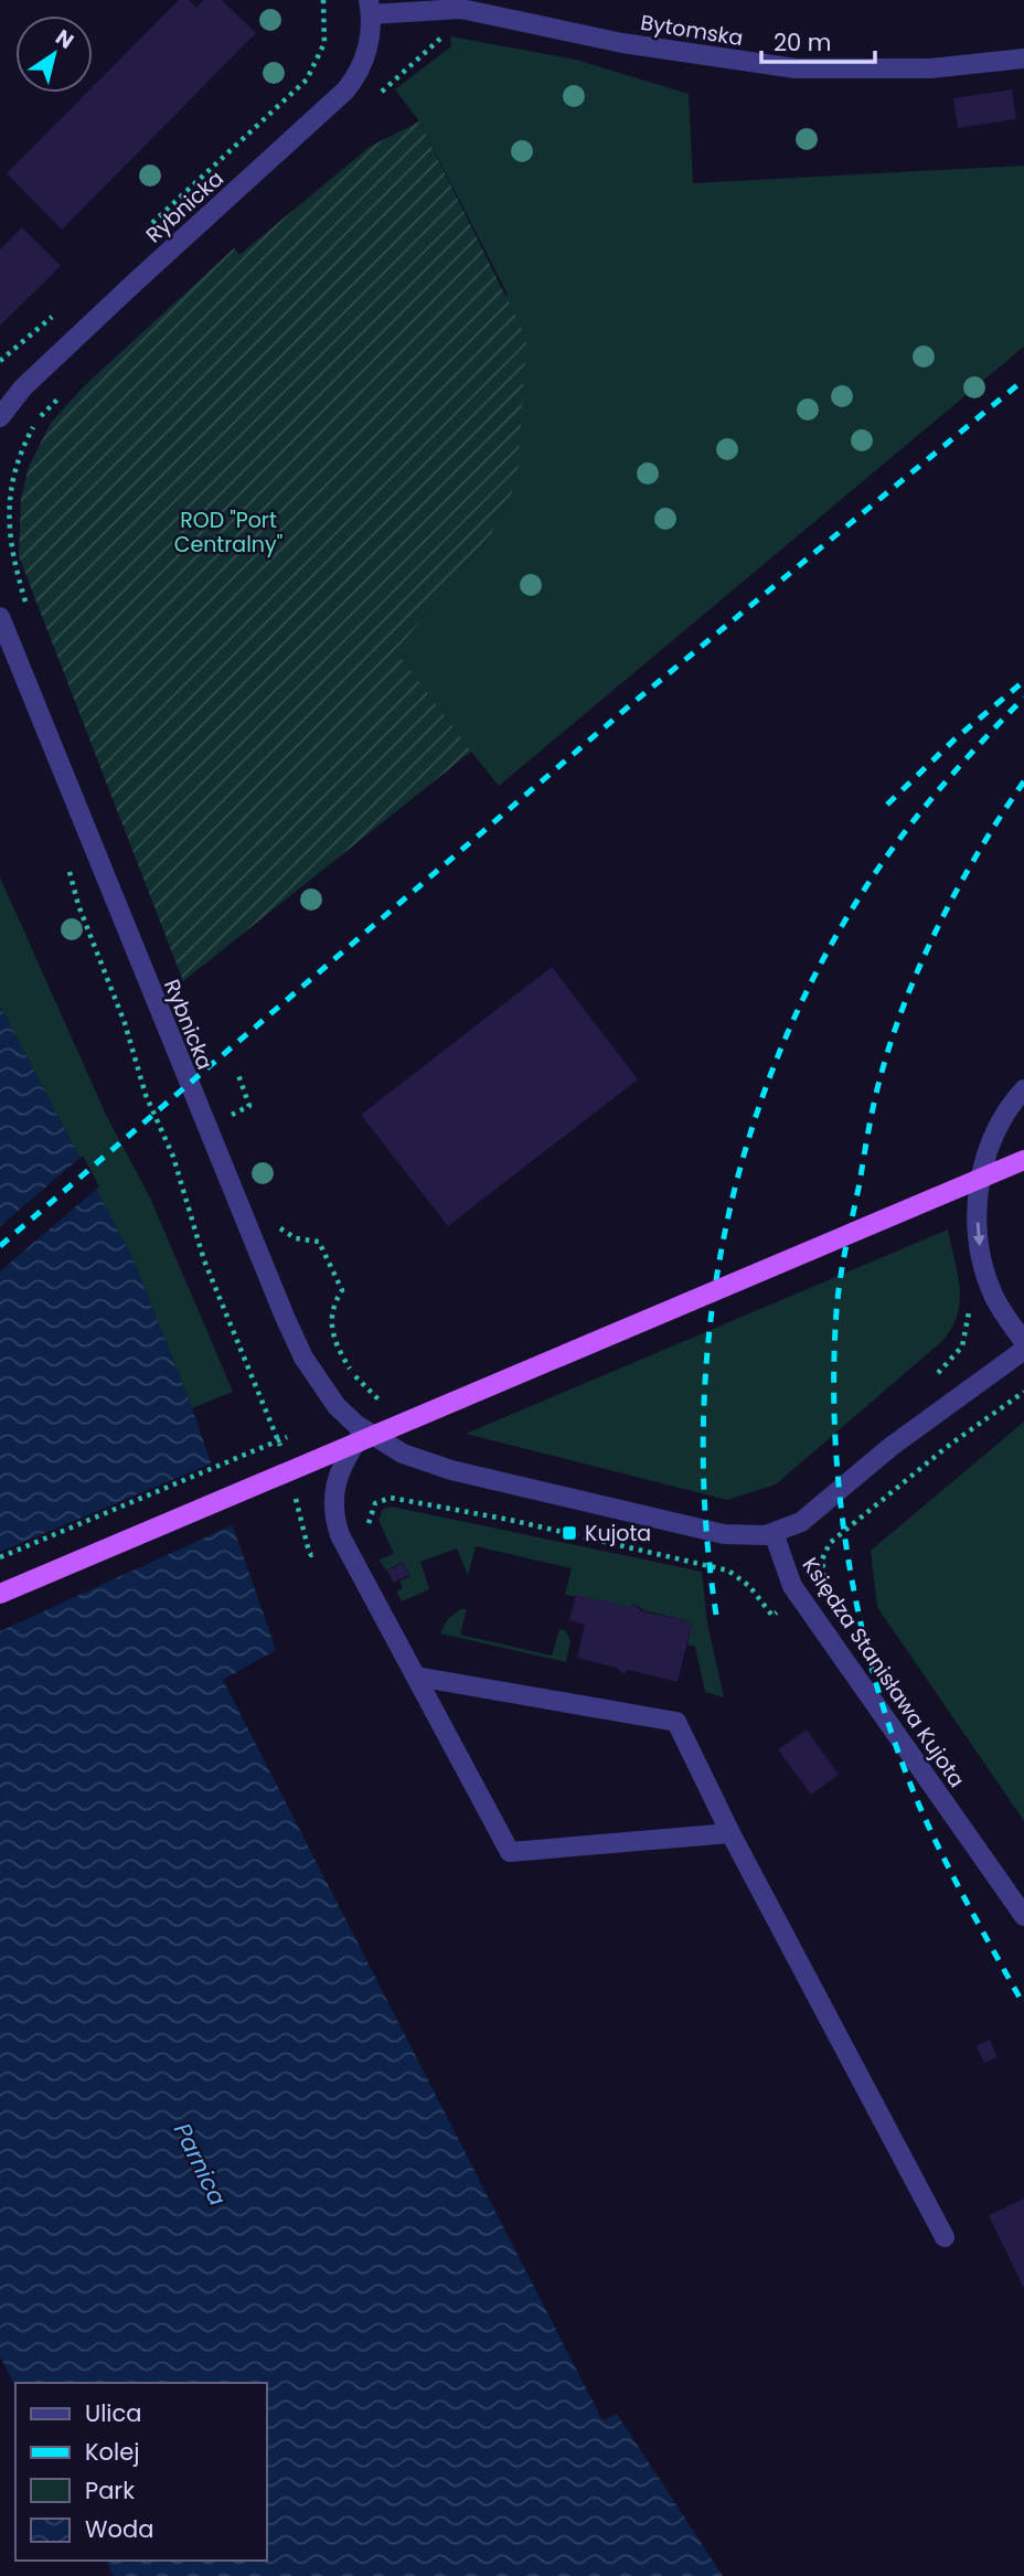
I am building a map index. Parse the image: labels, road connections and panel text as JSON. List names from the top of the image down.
{
  "streets": {
    "street": ["Bytomska", "Rybnicka", "Księdza Stanisława Kujota"]
  },
  "crossings": [
    ["Bytomska", "Rybnicka"]
  ],
  "water": ["Parnica"],
  "parks": ["ROD \"Port Centralny\""],
  "places": {
    "transit": ["Kujota"]
  },
  "legend": [
    "Ulica",
    "Kolej",
    "Park",
    "Woda"
  ],
  "scale_bar": "20 m",
  "north": "top right"
}
